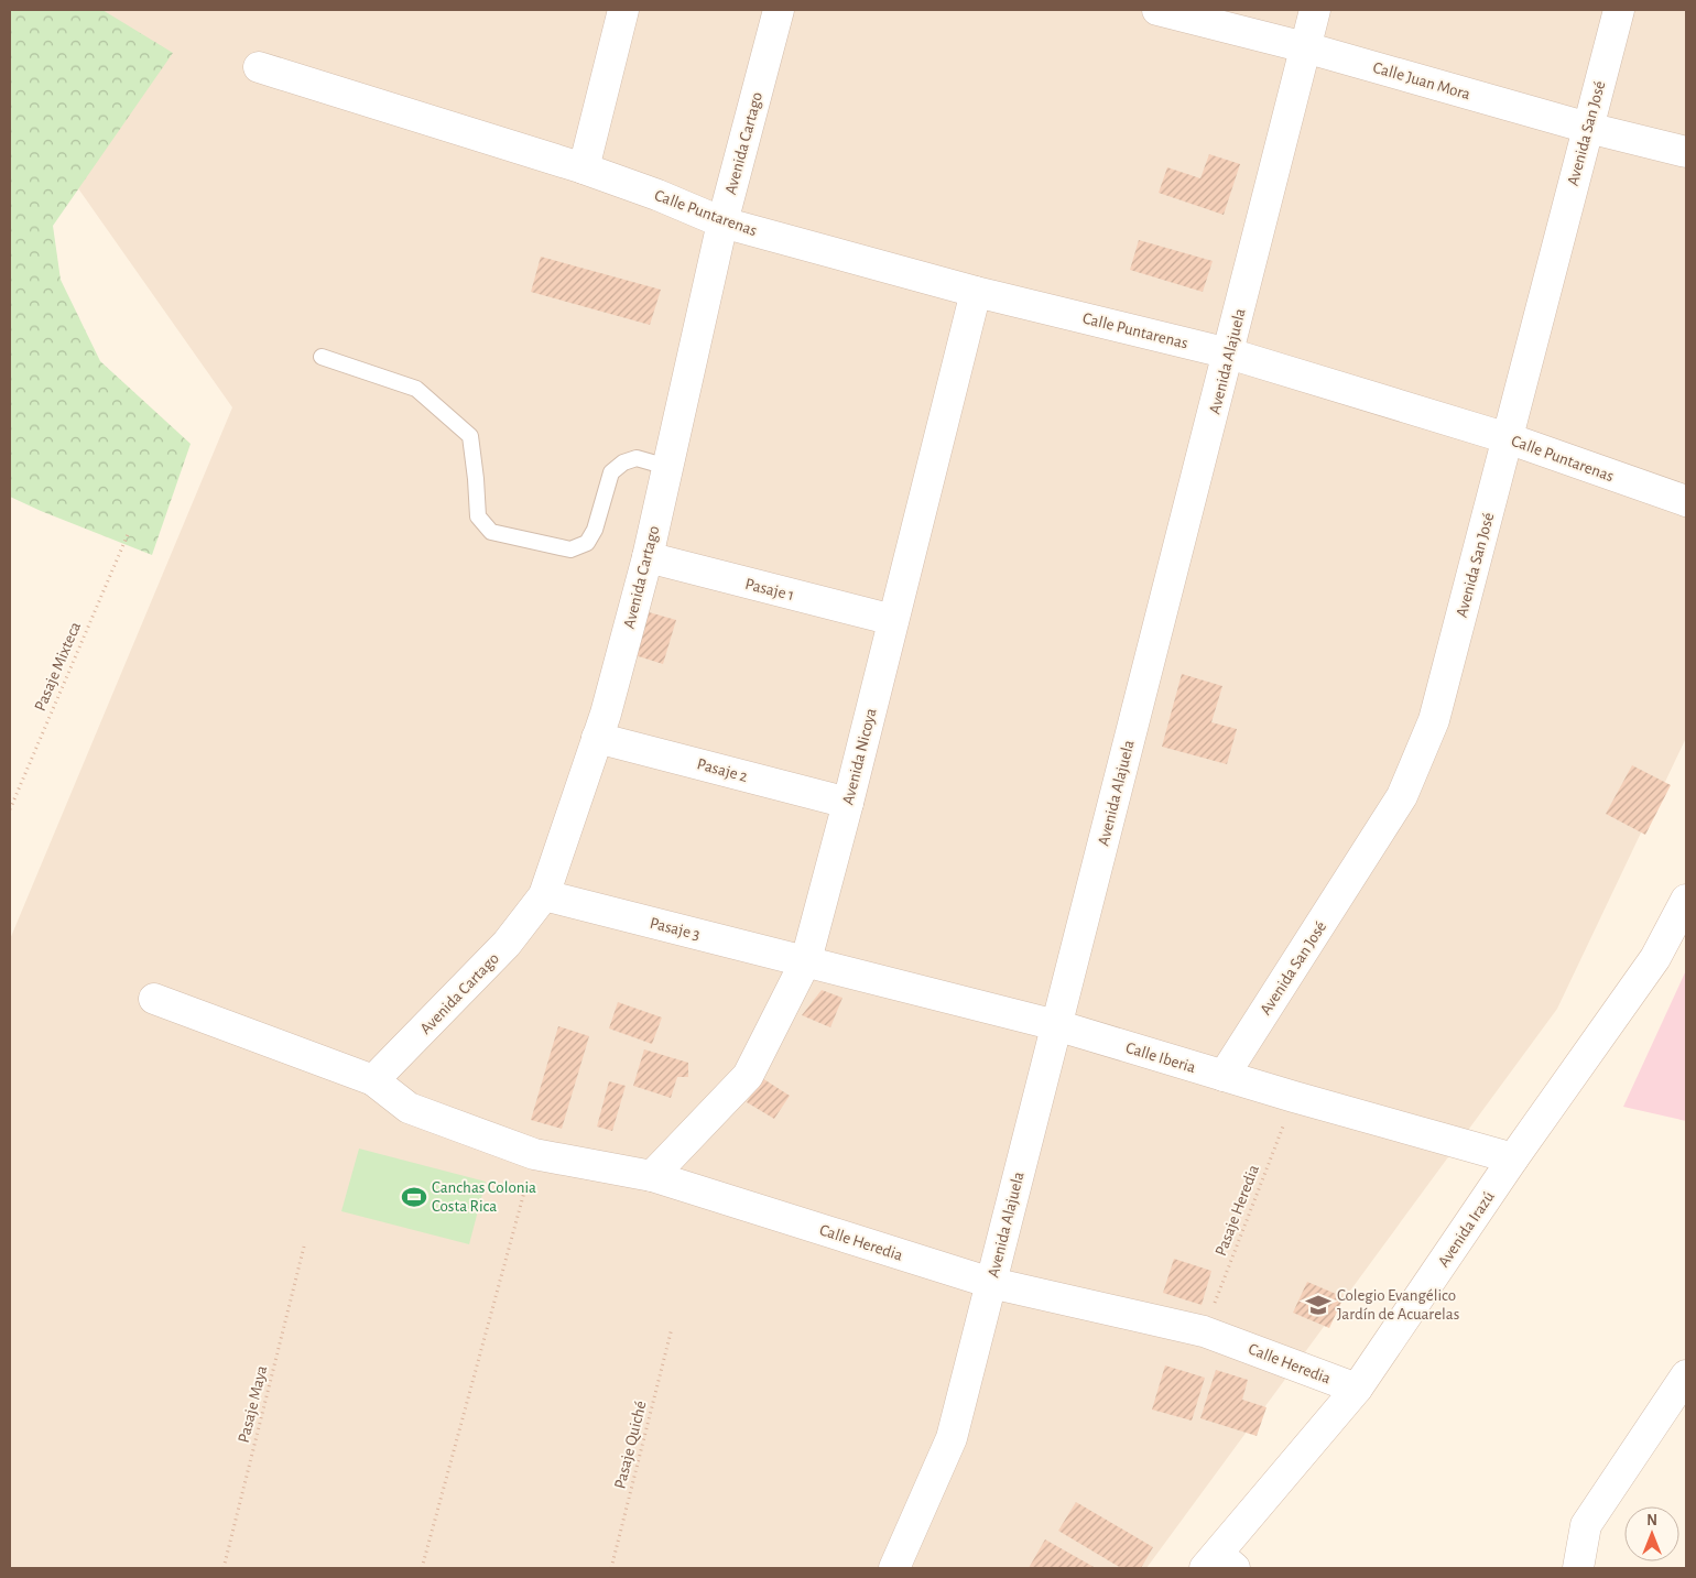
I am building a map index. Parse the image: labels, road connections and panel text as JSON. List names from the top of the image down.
{
  "streets": {
    "street": [
      "Calle Juan Mora",
      "Avenida San José",
      "Avenida Cartago",
      "Calle Puntarenas",
      "Avenida Alajuela",
      "Pasaje 1",
      "Avenida Nicoya",
      "Pasaje 2",
      "Pasaje 3",
      "Calle Iberia",
      "Avenida Irazú",
      "Calle Heredia"
    ],
    "path": [
      "Pasaje Mixteca",
      "Pasaje Heredia",
      "Pasaje Maya",
      "Pasaje Quiché"
    ]
  },
  "crossings": [
    ["Calle Juan Mora", "Avenida San José"],
    ["Calle Juan Mora", "Avenida Alajuela"],
    ["Avenida San José", "Calle Puntarenas"],
    ["Avenida San José", "Calle Iberia"],
    ["Avenida Cartago", "Calle Puntarenas"],
    ["Avenida Cartago", "Pasaje 1"],
    ["Avenida Cartago", "Pasaje 2"],
    ["Avenida Cartago", "Pasaje 3"],
    ["Avenida Cartago", "Calle Heredia"],
    ["Calle Puntarenas", "Avenida Alajuela"],
    ["Calle Puntarenas", "Avenida Nicoya"],
    ["Avenida Alajuela", "Calle Iberia"],
    ["Avenida Alajuela", "Calle Heredia"],
    ["Pasaje 1", "Avenida Nicoya"],
    ["Avenida Nicoya", "Pasaje 2"],
    ["Avenida Nicoya", "Pasaje 3"],
    ["Avenida Nicoya", "Calle Iberia"],
    ["Avenida Nicoya", "Calle Heredia"],
    ["Pasaje 3", "Calle Iberia"],
    ["Calle Iberia", "Pasaje Heredia"],
    ["Calle Iberia", "Avenida Irazú"],
    ["Pasaje Heredia", "Calle Heredia"],
    ["Avenida Irazú", "Calle Heredia"]
  ],
  "places": {
    "sports": ["Canchas Colonia Costa Rica"],
    "school or university": ["Colegio Evangélico Jardín de Acuarelas"]
  },
  "north": "top"
}
